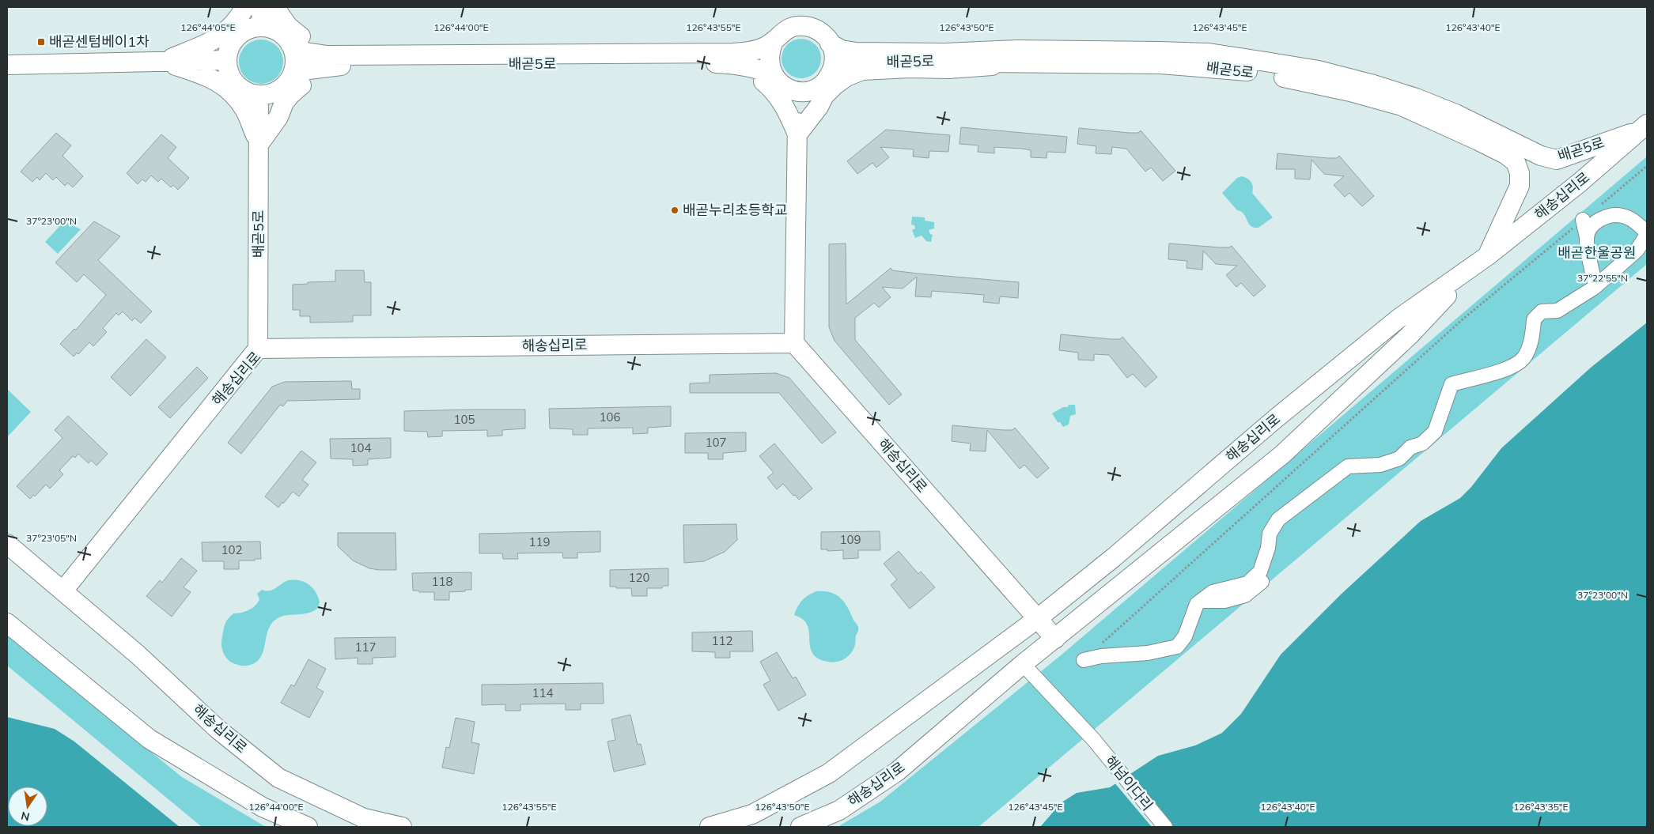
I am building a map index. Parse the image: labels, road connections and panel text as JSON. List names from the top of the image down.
{
  "streets": {
    "street": ["배곧5로", "해송십리로", "해넘이다리"]
  },
  "crossings": [
    ["배곧5로", "해송십리로"],
    ["해송십리로", "해넘이다리"]
  ],
  "parks": ["배곧한울공원"],
  "places": {
    "transit": ["배곧센텀베이1차"],
    "other": ["배곧누리초등학교"]
  },
  "house_numbers": [
    "106",
    "105",
    "107",
    "104",
    "109",
    "119",
    "102",
    "120",
    "118",
    "112",
    "117",
    "114"
  ],
  "north": "bottom",
  "coordinates": [
    "126°44'05\"E",
    "126°44'00\"E",
    "126°43'55\"E",
    "126°43'50\"E",
    "126°43'45\"E",
    "126°43'40\"E",
    "37°23'00\"N",
    "37°22'55\"N",
    "37°23'05\"N",
    "126°43'35\"E"
  ]
}
